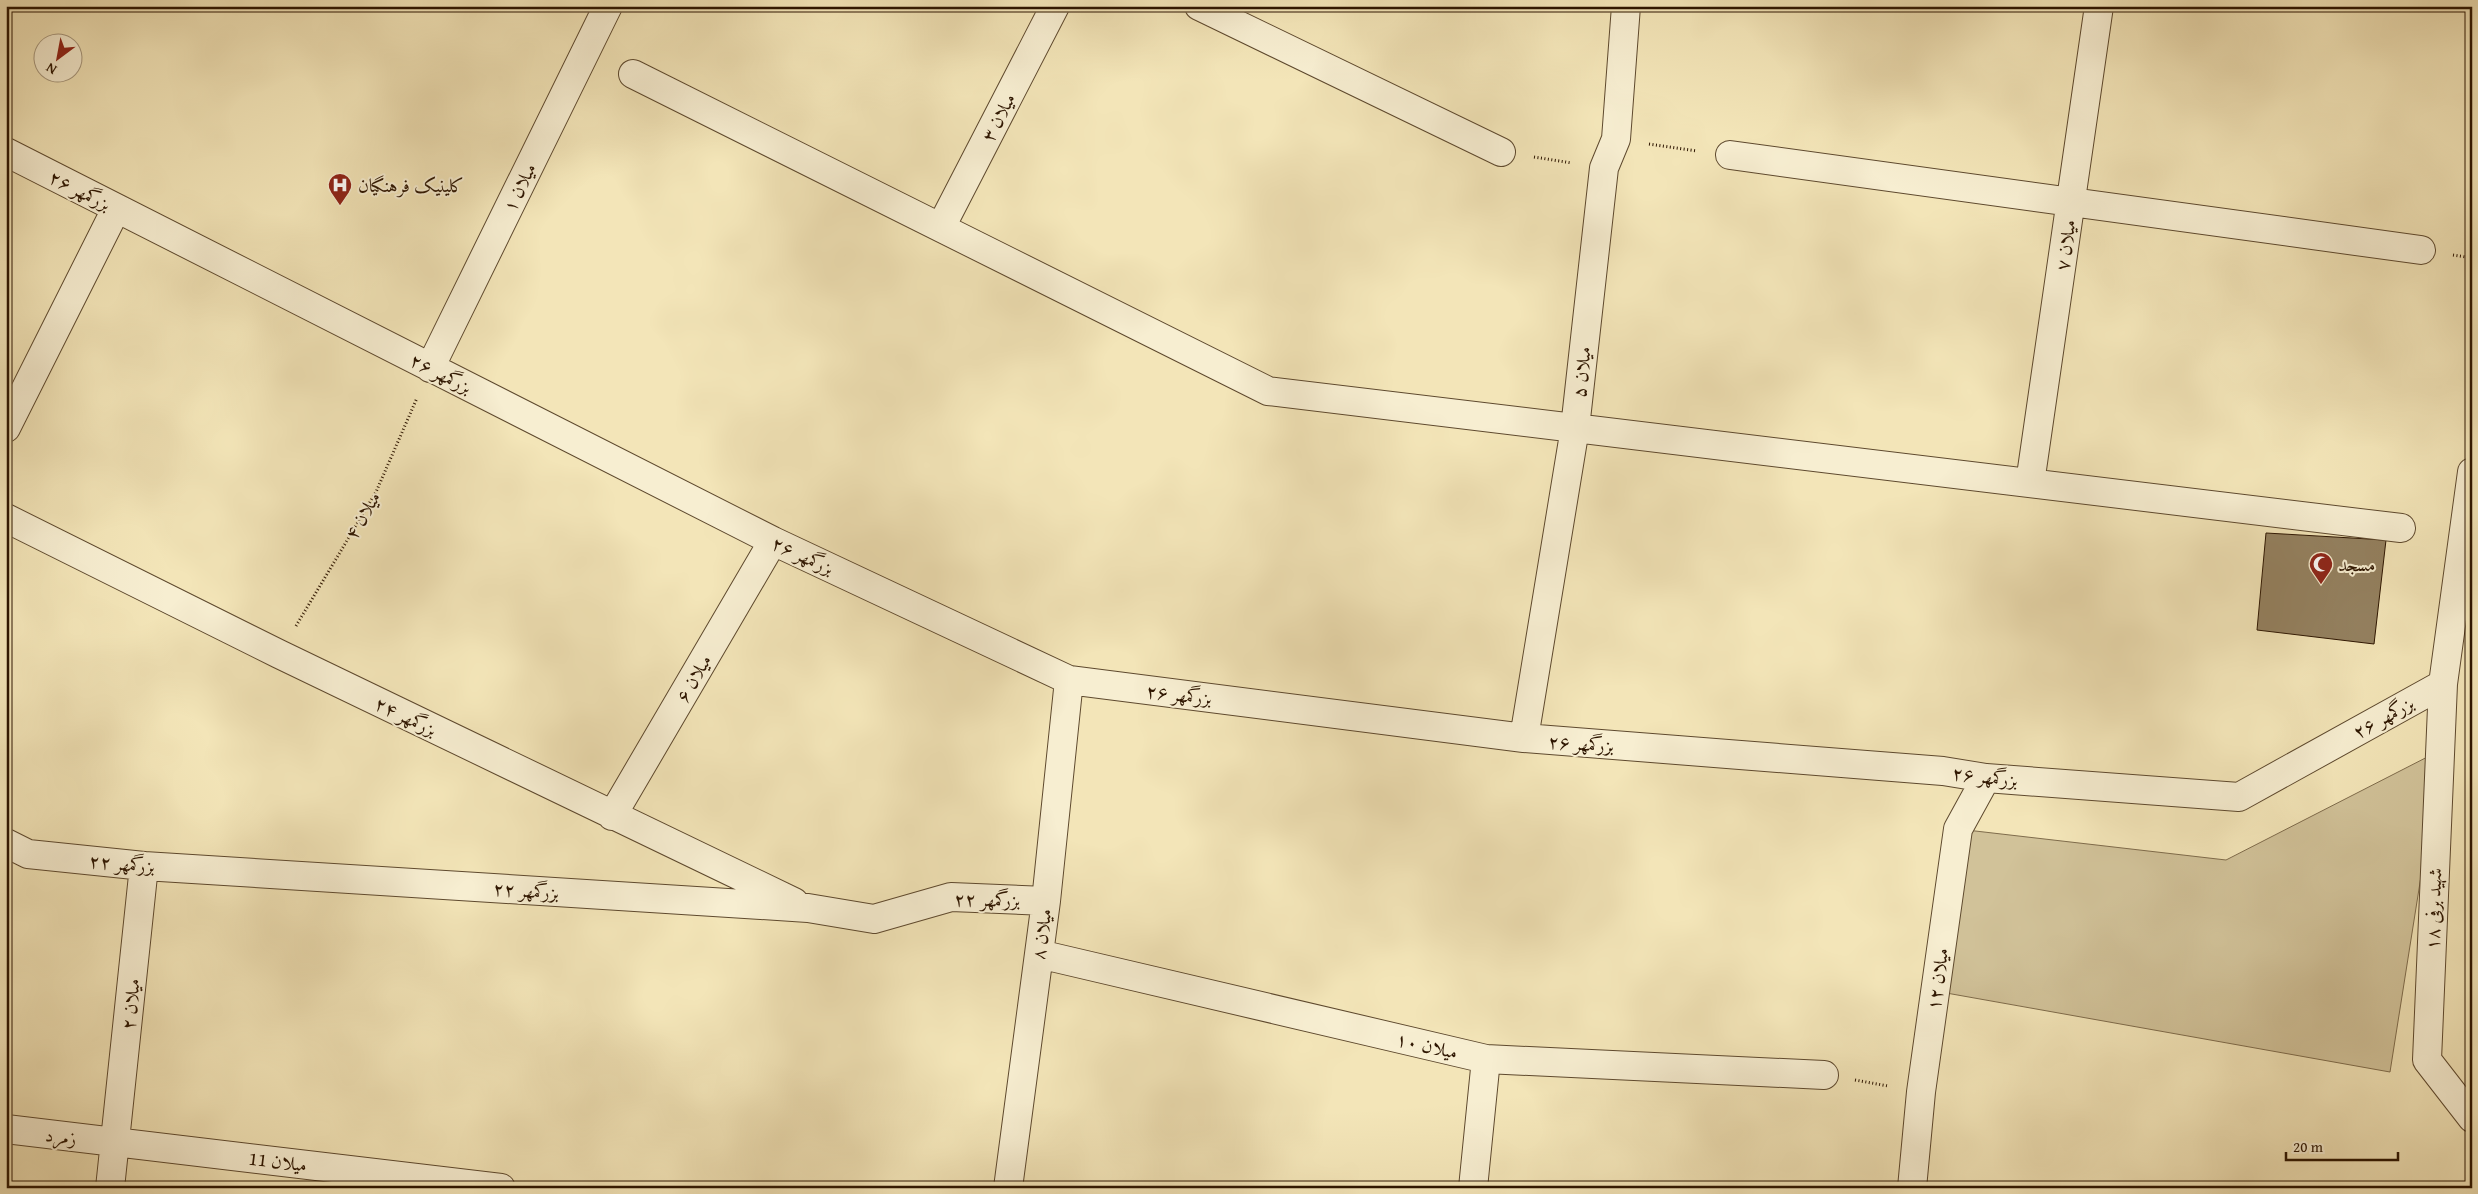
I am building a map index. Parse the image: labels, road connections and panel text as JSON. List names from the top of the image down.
{
  "streets": {
    "street": [
      "میلان ۳",
      "میلان ۱",
      "بزرگمهر ۲۶",
      "میلان ۷",
      "میلان ۵",
      "میلان ۶",
      "بزرگمهر ۲۴",
      "بزرگمهر ۲۲",
      "شهید برفی ۱۸",
      "میلان ۸",
      "میلان ۱۲",
      "میلان ۲",
      "میلان ۱۰",
      "زمرد",
      "میلان 11"
    ],
    "path": ["میلان ۴"]
  },
  "crossings": [
    ["میلان ۱", "بزرگمهر ۲۶"],
    ["میلان ۱", "میلان ۴"],
    ["بزرگمهر ۲۶", "میلان ۵"],
    ["بزرگمهر ۲۶", "میلان ۴"],
    ["بزرگمهر ۲۶", "میلان ۶"],
    ["بزرگمهر ۲۶", "شهید برفی ۱۸"],
    ["بزرگمهر ۲۶", "میلان ۸"],
    ["بزرگمهر ۲۶", "میلان ۱۲"],
    ["میلان ۴", "بزرگمهر ۲۴"],
    ["میلان ۶", "بزرگمهر ۲۴"],
    ["بزرگمهر ۲۴", "بزرگمهر ۲۲"],
    ["بزرگمهر ۲۲", "میلان ۸"],
    ["بزرگمهر ۲۲", "میلان ۲"],
    ["میلان ۸", "میلان ۱۰"],
    ["میلان ۲", "زمرد"],
    ["میلان ۲", "میلان 11"],
    ["زمرد", "میلان 11"]
  ],
  "places": {
    "hospital": ["کلینیک فرهنگیان"],
    "mosque": ["مسجد"]
  },
  "scale_bar": "20 m",
  "north": "bottom left"
}
